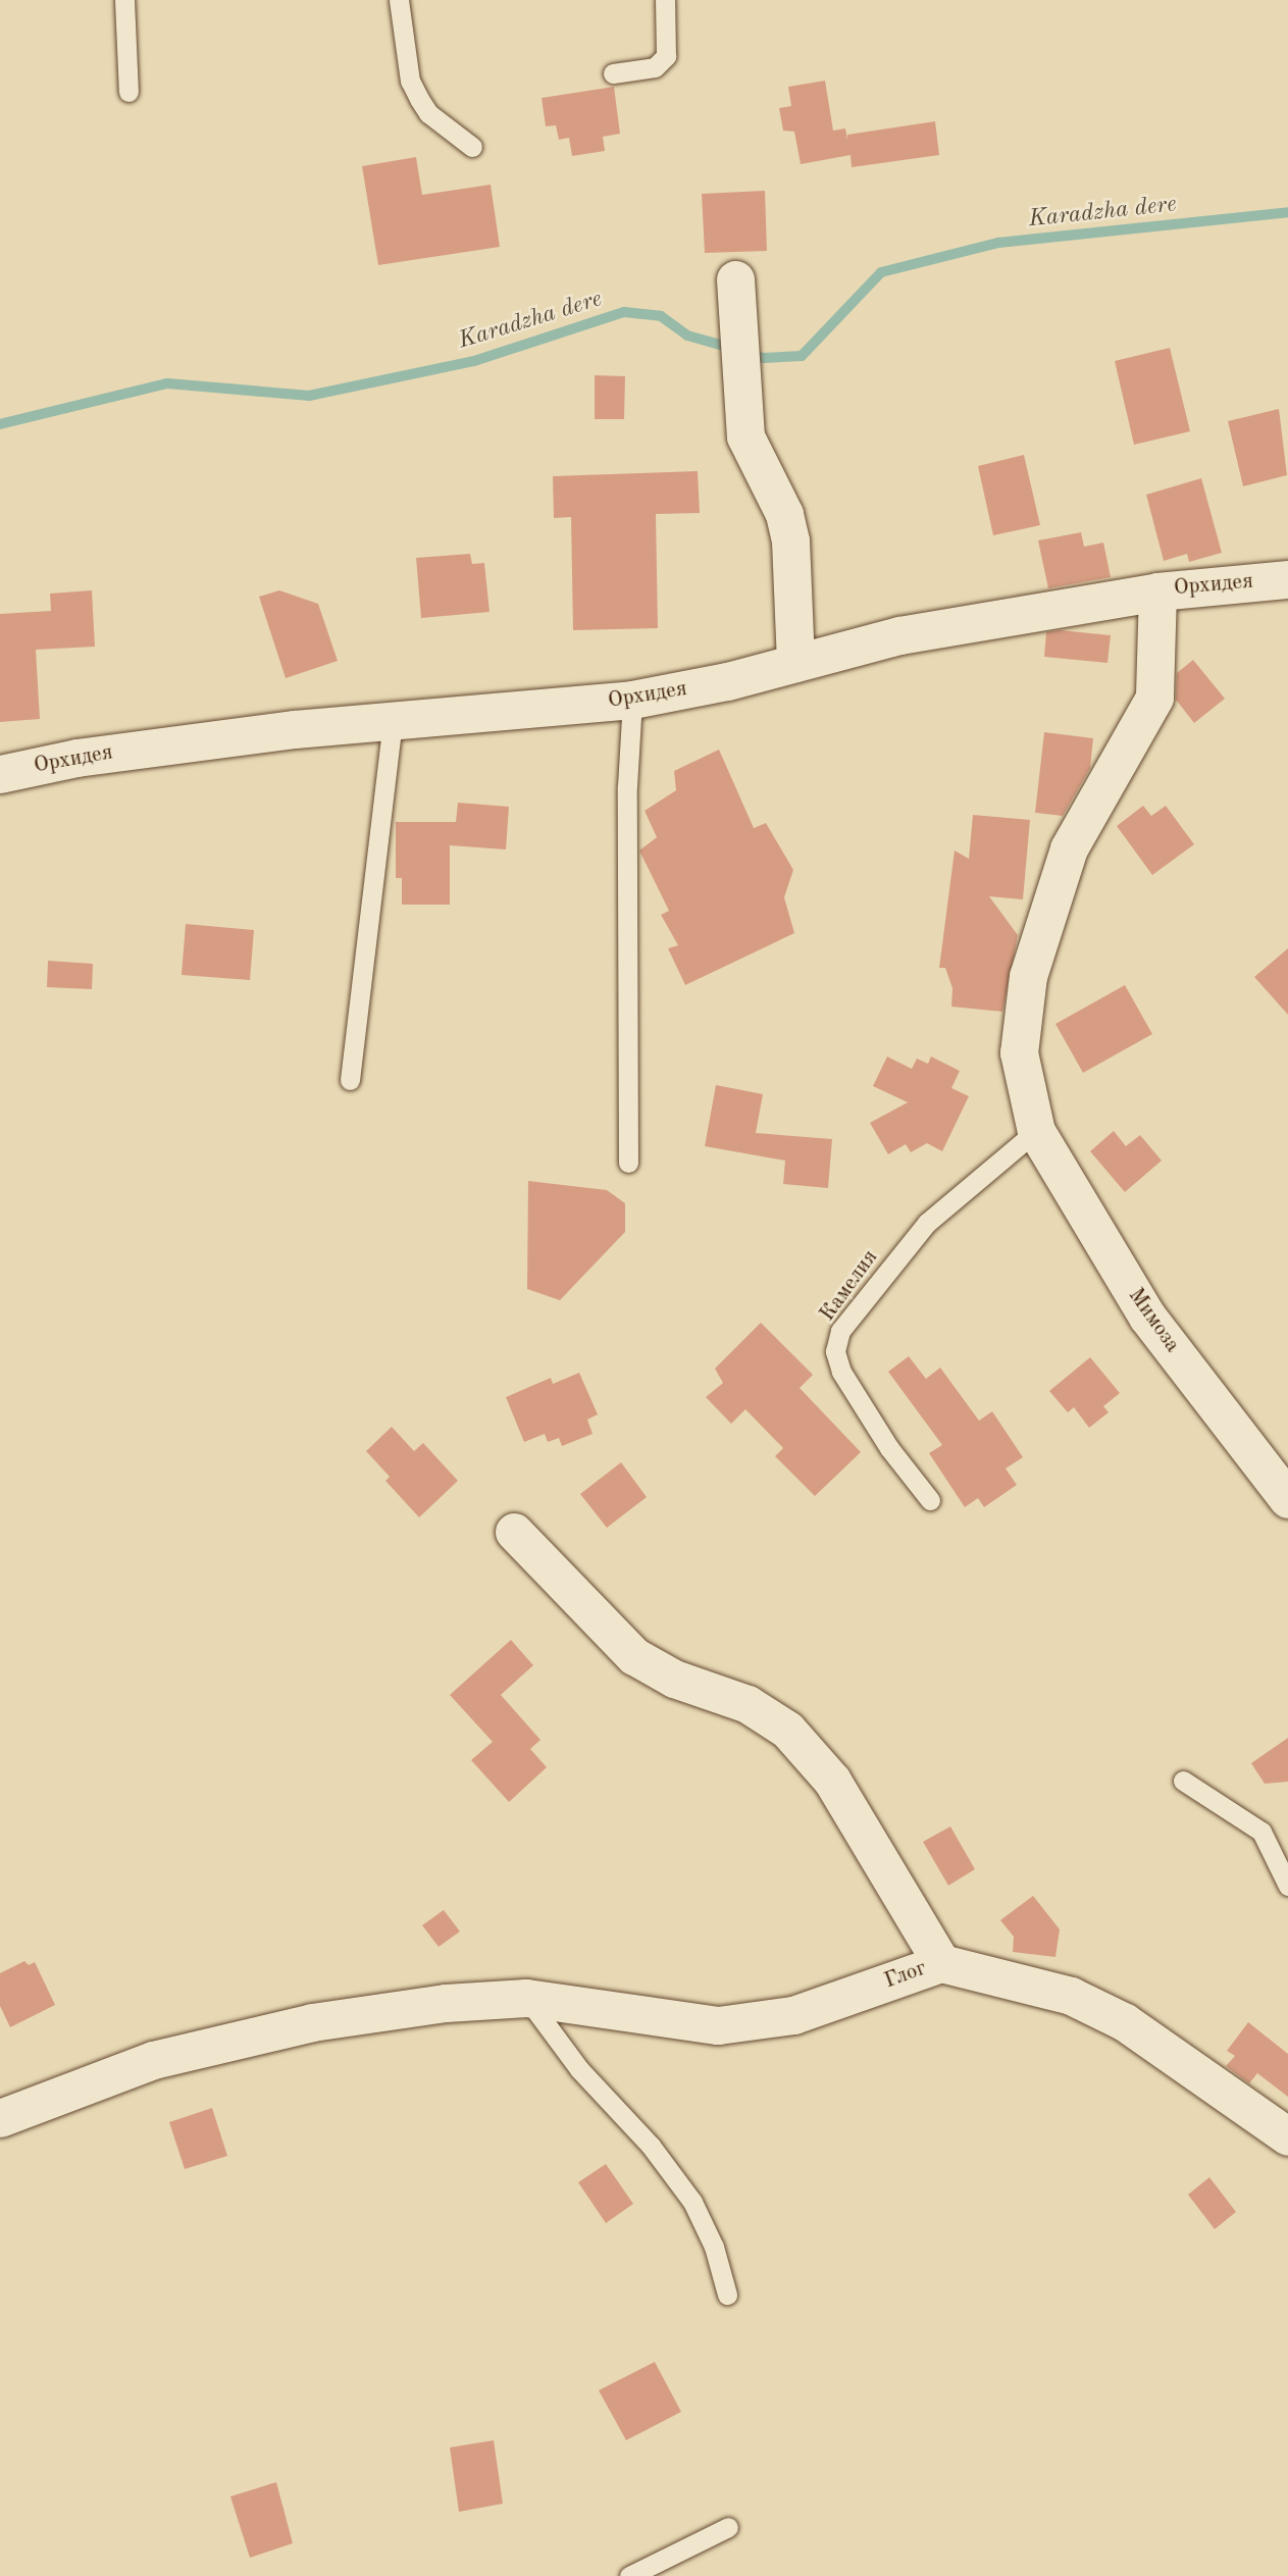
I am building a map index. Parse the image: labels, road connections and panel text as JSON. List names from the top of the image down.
{
  "streets": {
    "street": ["Орхидея", "Мимоза", "Глог"],
    "lane": ["Камелия"]
  },
  "crossings": [
    ["Орхидея", "Мимоза"],
    ["Камелия", "Мимоза"]
  ],
  "water": ["Karadzha dere"]
}
